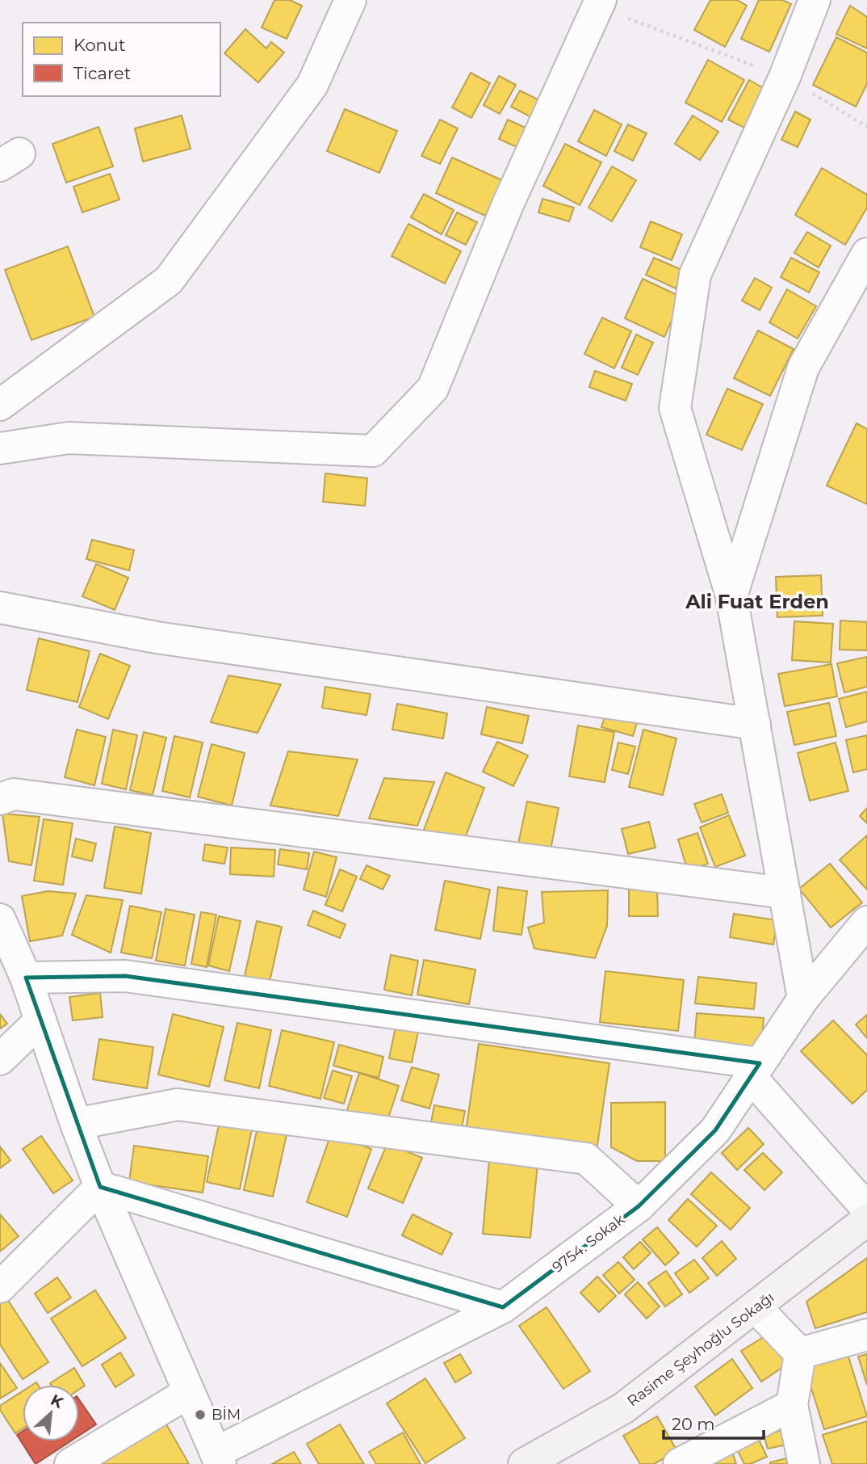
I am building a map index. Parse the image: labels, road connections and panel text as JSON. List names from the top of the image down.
{
  "streets": {
    "main road": ["Rasime Şeyhoğlu Sokağı"],
    "street": ["9754. Sokak"]
  },
  "districts": ["Ali Fuat Erden"],
  "places": ["BİM"],
  "legend": ["Konut", "Ticaret"],
  "scale_bar": "20 m",
  "north": "top right"
}
